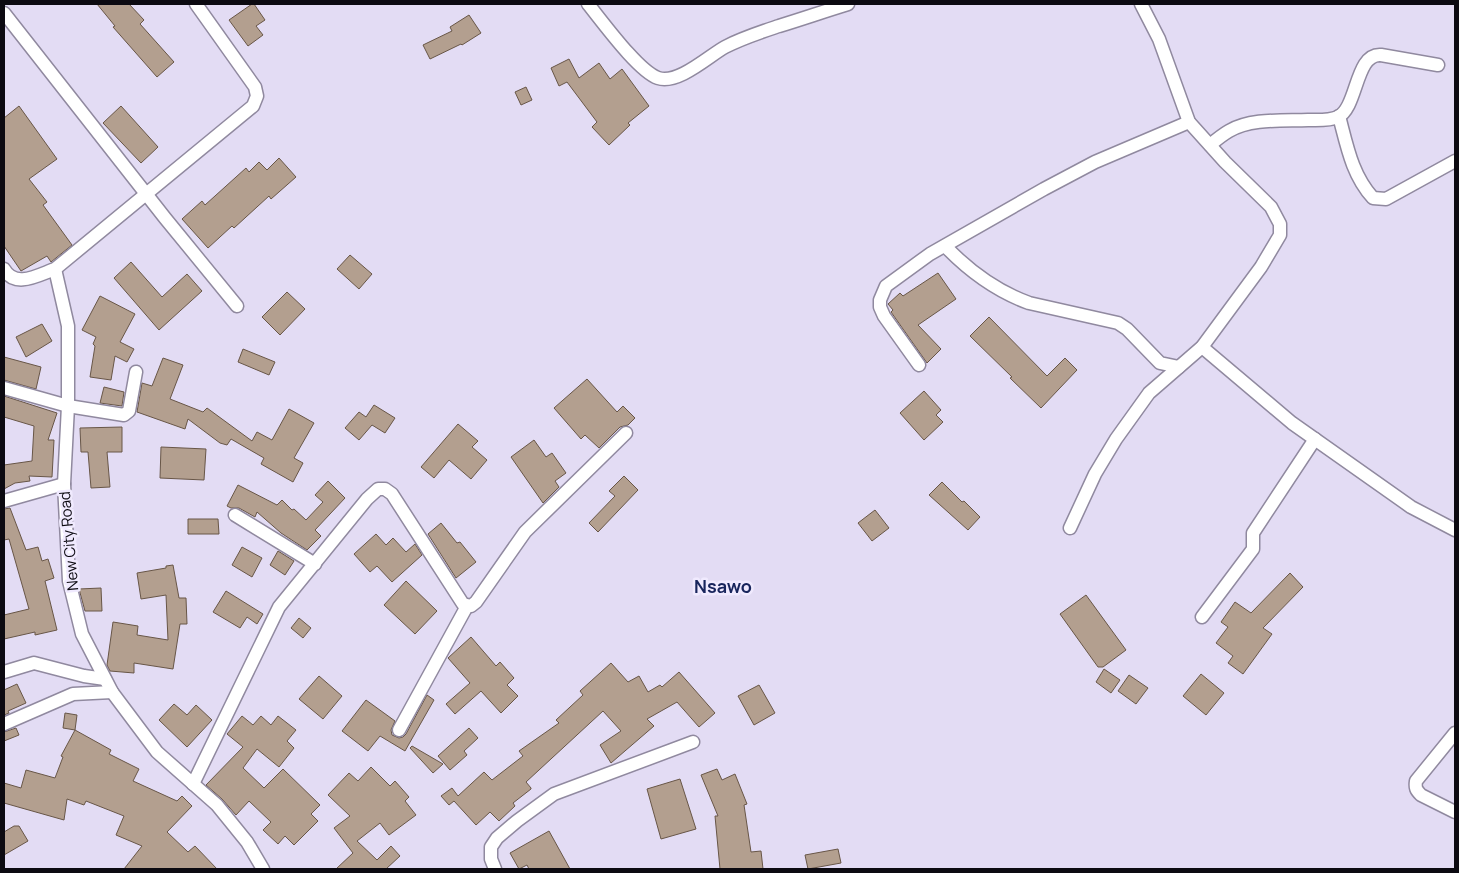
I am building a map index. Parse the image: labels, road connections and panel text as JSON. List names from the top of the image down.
{
  "streets": {
    "street": ["New City Road"]
  },
  "districts": ["Nsawo"]
}
